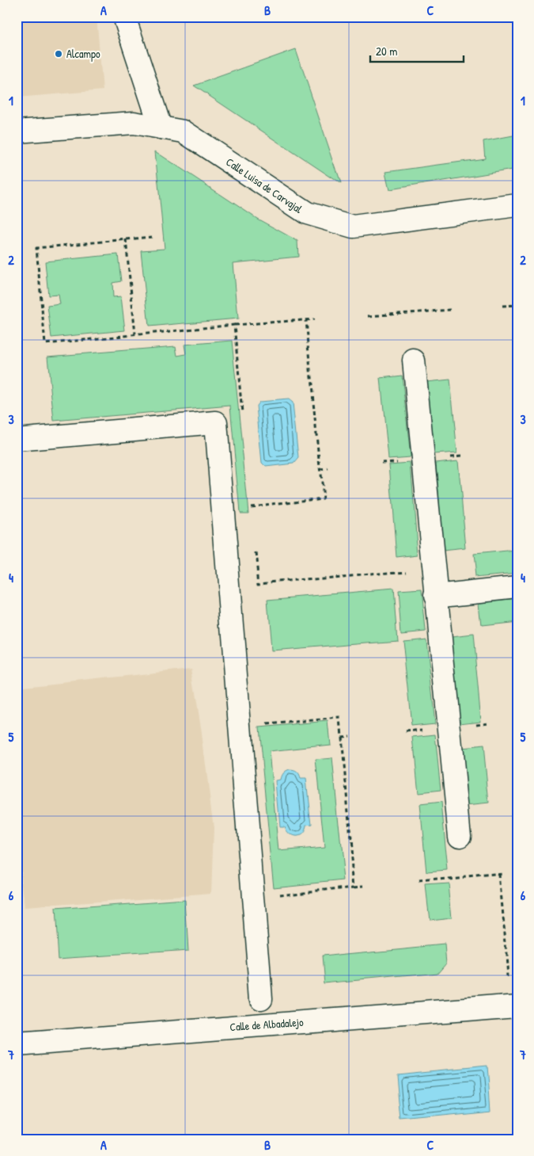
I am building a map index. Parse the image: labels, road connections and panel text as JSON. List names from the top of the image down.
{
  "streets": {
    "street": ["Calle Luisa de Carvajal", "Calle de Albadalejo"]
  },
  "places": ["Alcampo"],
  "scale_bar": "20 m",
  "grid": {
    "columns": ["A", "B", "C"],
    "rows": [
      "1",
      "2",
      "3",
      "4",
      "5",
      "6",
      "7"
    ]
  }
}
